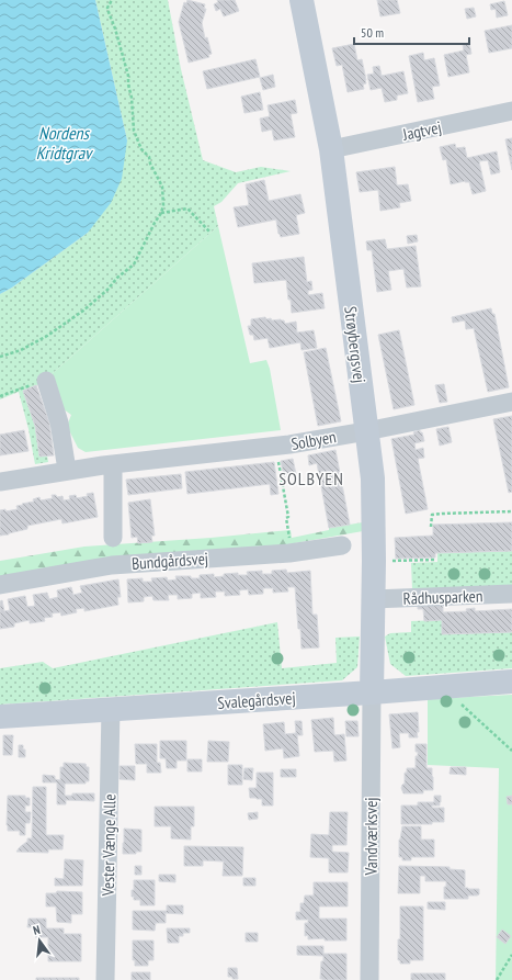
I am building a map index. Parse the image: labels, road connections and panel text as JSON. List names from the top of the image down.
{
  "streets": {
    "street": [
      "Jagtvej",
      "Strøybergsvej",
      "Solbyen",
      "Bundgårdsvej",
      "Rådhusparken",
      "Svalegårdsvej",
      "Vandværksvej",
      "Vester Vænge Alle"
    ]
  },
  "crossings": [
    ["Jagtvej", "Strøybergsvej"],
    ["Strøybergsvej", "Solbyen"],
    ["Strøybergsvej", "Rådhusparken"],
    ["Strøybergsvej", "Svalegårdsvej"],
    ["Strøybergsvej", "Vandværksvej"],
    ["Svalegårdsvej", "Vandværksvej"],
    ["Svalegårdsvej", "Vester Vænge Alle"]
  ],
  "districts": ["SOLBYEN"],
  "water": ["Nordens Kridtgrav"],
  "scale_bar": "50 m",
  "north": "top"
}
